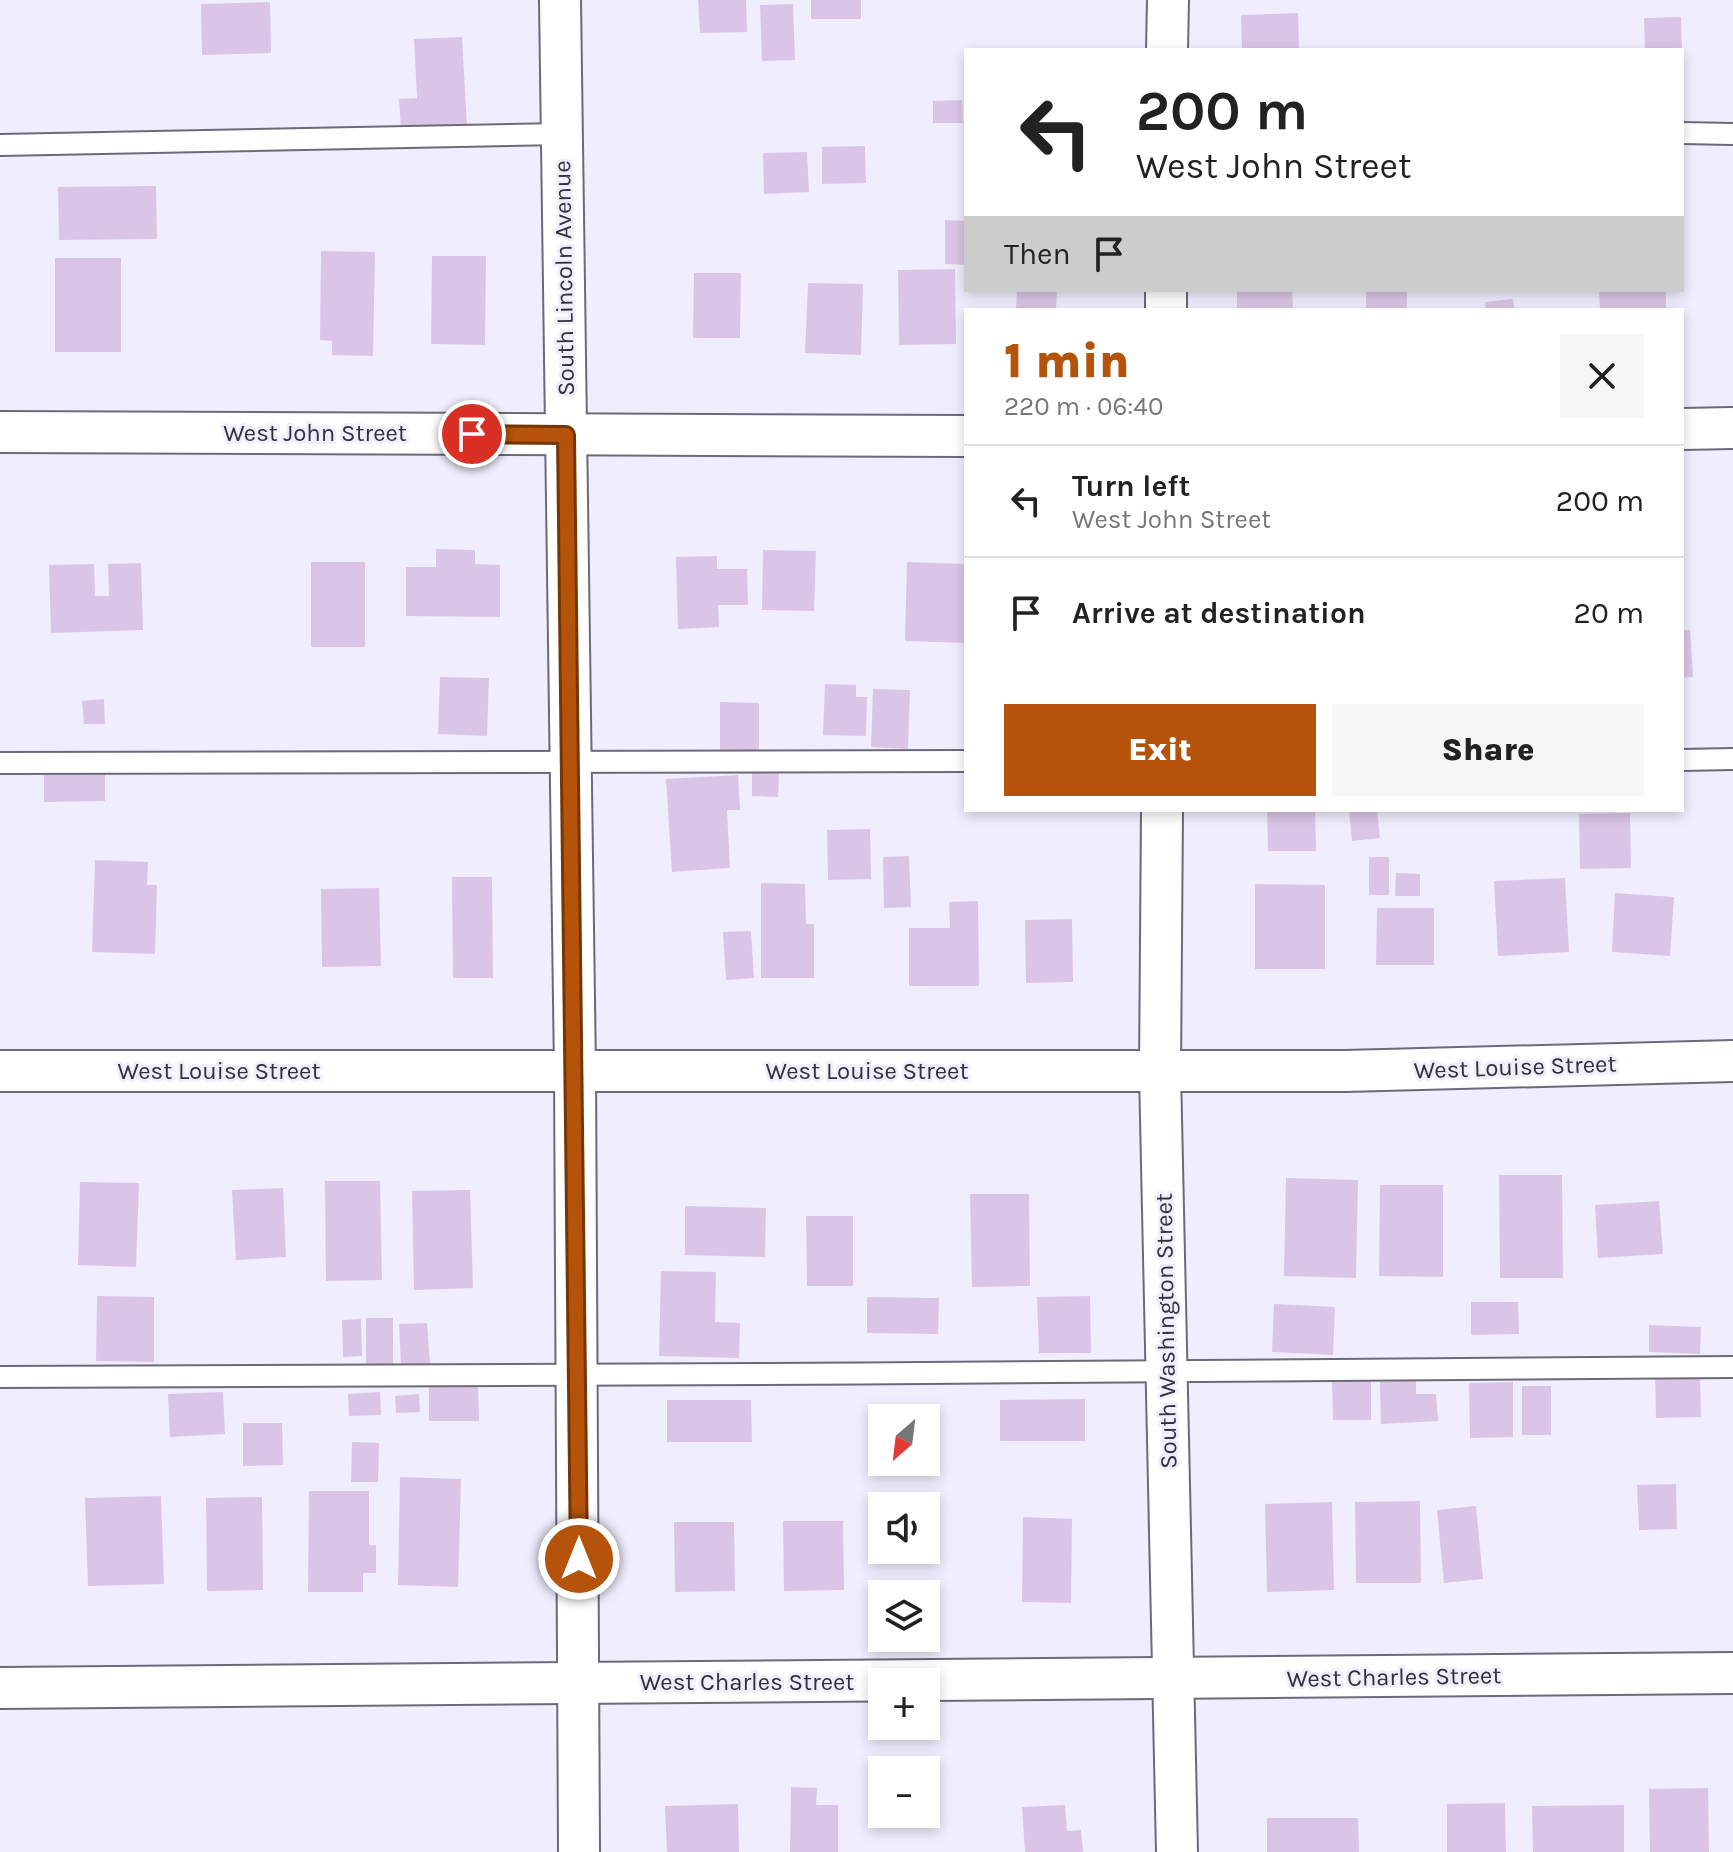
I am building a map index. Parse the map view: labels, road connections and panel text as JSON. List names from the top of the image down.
{
  "streets": {
    "street": [
      "South Lincoln Avenue",
      "West John Street",
      "West Louise Street",
      "South Washington Street",
      "West Charles Street"
    ]
  },
  "crossings": [
    ["South Lincoln Avenue", "West John Street"],
    ["South Lincoln Avenue", "West Louise Street"],
    ["South Lincoln Avenue", "West Charles Street"],
    ["West Louise Street", "South Washington Street"],
    ["South Washington Street", "West Charles Street"]
  ],
  "north": "bottom left",
  "page": {
    "turn": ["200 m", "West John Street"],
    "then": "Then",
    "heading": ["1 min", "220 m · 06:40"],
    "list": [
      {
        "name": "Turn left",
        "note": "West John Street",
        "value": "200 m"
      },
      {
        "name": "Arrive at destination",
        "value": "20 m"
      }
    ],
    "buttons": ["Exit", "Share"],
    "map_buttons": ["+", "−"]
  }
}
